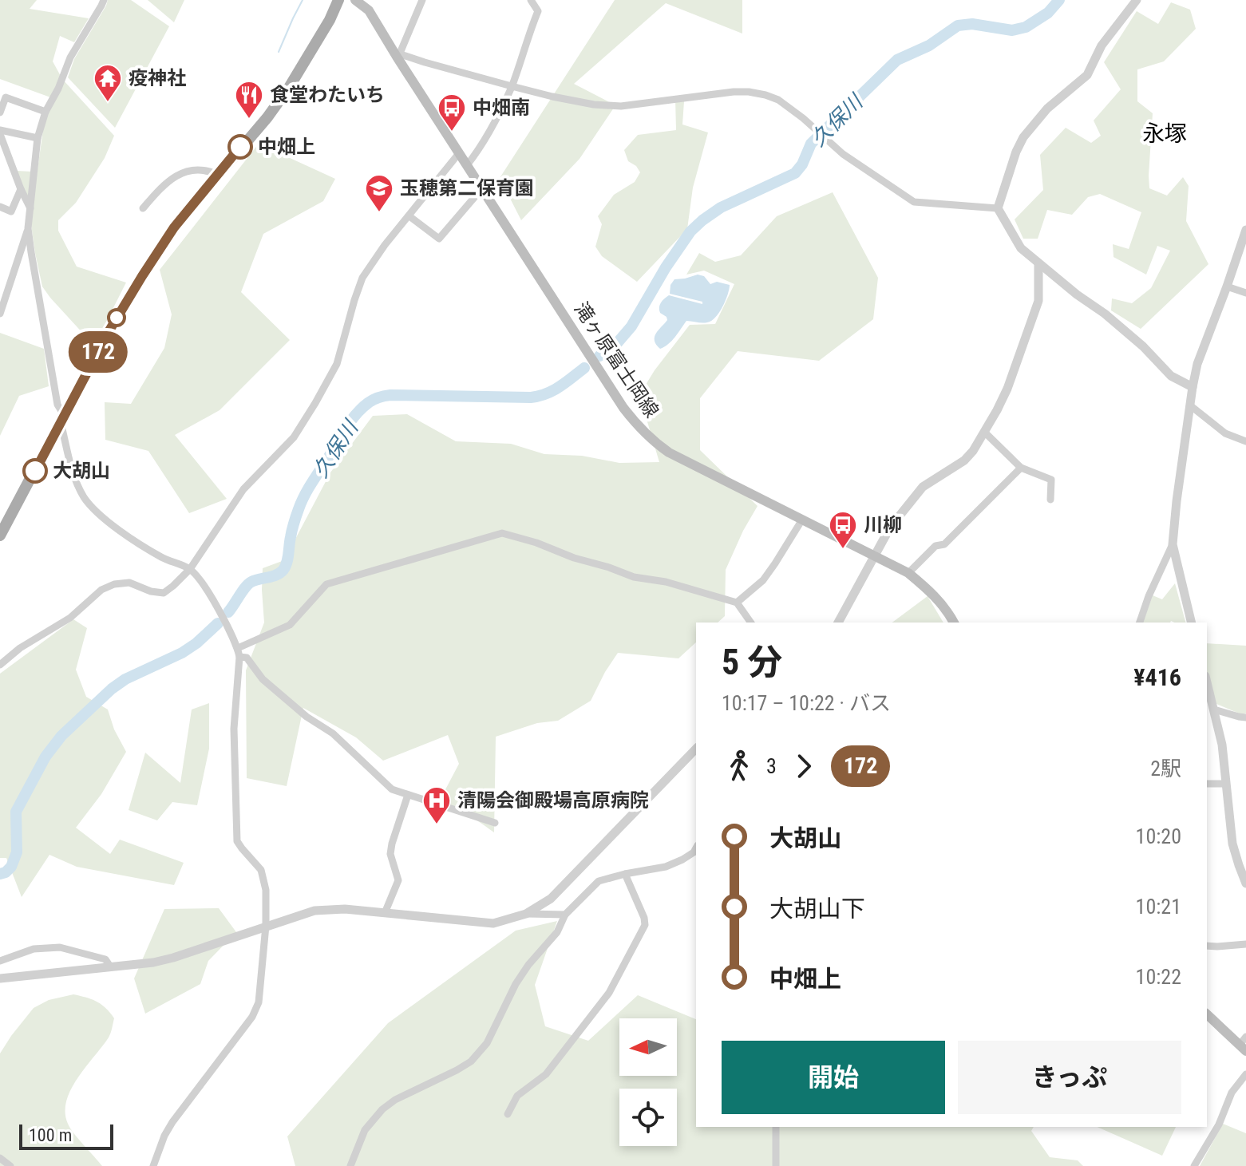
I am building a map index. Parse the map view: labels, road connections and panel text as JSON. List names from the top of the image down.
{
  "streets": {
    "main road": ["滝ヶ原富士岡線"]
  },
  "districts": ["永塚"],
  "water": ["久保川"],
  "places": {
    "temple": ["疫神社"],
    "restaurant": ["食堂わたいち"],
    "bus stop": ["中畑南", "川柳"],
    "other": ["中畑上", "大胡山"],
    "school or university": ["玉穂第二保育園"],
    "hospital": ["清陽会御殿場高原病院"]
  },
  "lines": ["bus line 172"],
  "scale_bar": "100 m",
  "north": "left",
  "page": {
    "on_map": "172",
    "heading": ["5 分", "10:17 – 10:22 · バス", "¥416"],
    "legs": ["3", "172", "2駅"],
    "list": [
      {
        "name": "大胡山",
        "value": "10:20"
      },
      {
        "name": "大胡山下",
        "value": "10:21"
      },
      {
        "name": "中畑上",
        "value": "10:22"
      }
    ],
    "buttons": ["開始", "きっぷ"],
    "scale": "100 m"
  }
}
